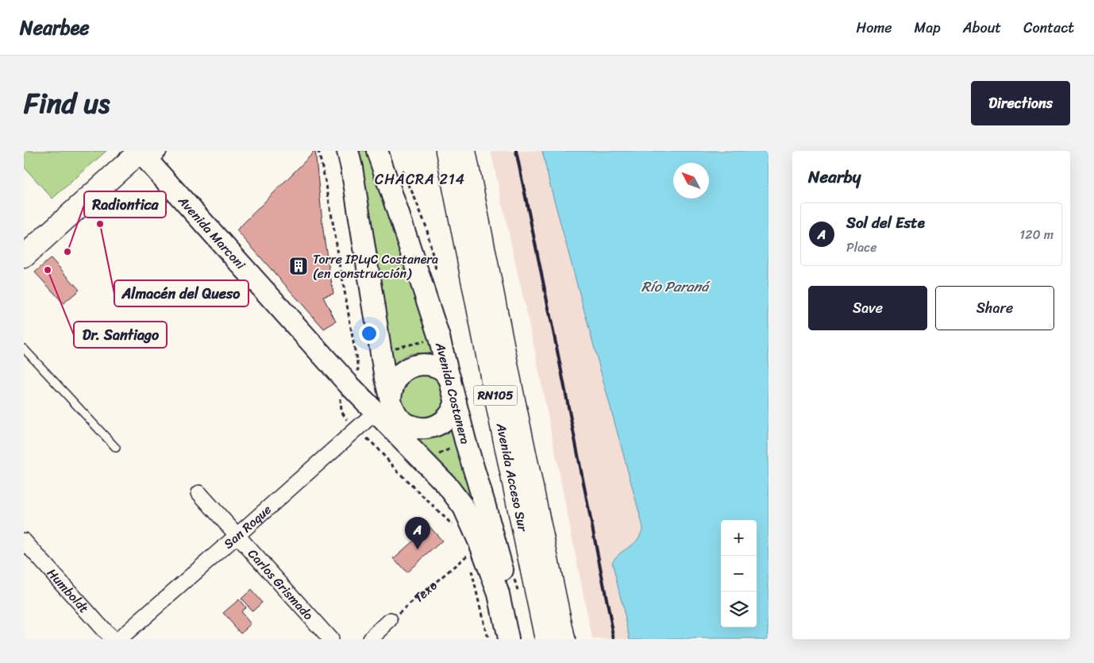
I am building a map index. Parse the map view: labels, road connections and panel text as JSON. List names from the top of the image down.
{
  "streets": {
    "main road": [
      "Avenida Marconi",
      "Avenida Costanera",
      "RN105",
      "Avenida Acceso Sur"
    ],
    "street": ["San Roque", "Carlos Grismado", "Humboldt"],
    "path": ["Texo"]
  },
  "crossings": [
    ["Avenida Marconi", "Avenida Costanera"],
    ["Avenida Marconi", "San Roque"],
    ["San Roque", "Carlos Grismado"]
  ],
  "districts": ["CHACRA 214"],
  "water": ["Río Paraná"],
  "places": {
    "other": ["Almacén del Queso", "Radiontica", "Dr. Santiago"],
    "building": ["Torre IPLyC Costanera (en construcción)"]
  },
  "north": "top left",
  "page": {
    "header": "Nearbee",
    "nav": [
      "Home",
      "Map",
      "About",
      "Contact"
    ],
    "title": "Find us",
    "buttons": [
      "Directions",
      ["Save", "Share"]
    ],
    "heading": "Nearby",
    "list": [
      {
        "mark": "A",
        "name": "Sol del Este",
        "note": "Place",
        "value": "120 m"
      }
    ],
    "pins": "A",
    "map_buttons": ["+", "−"]
  }
}
